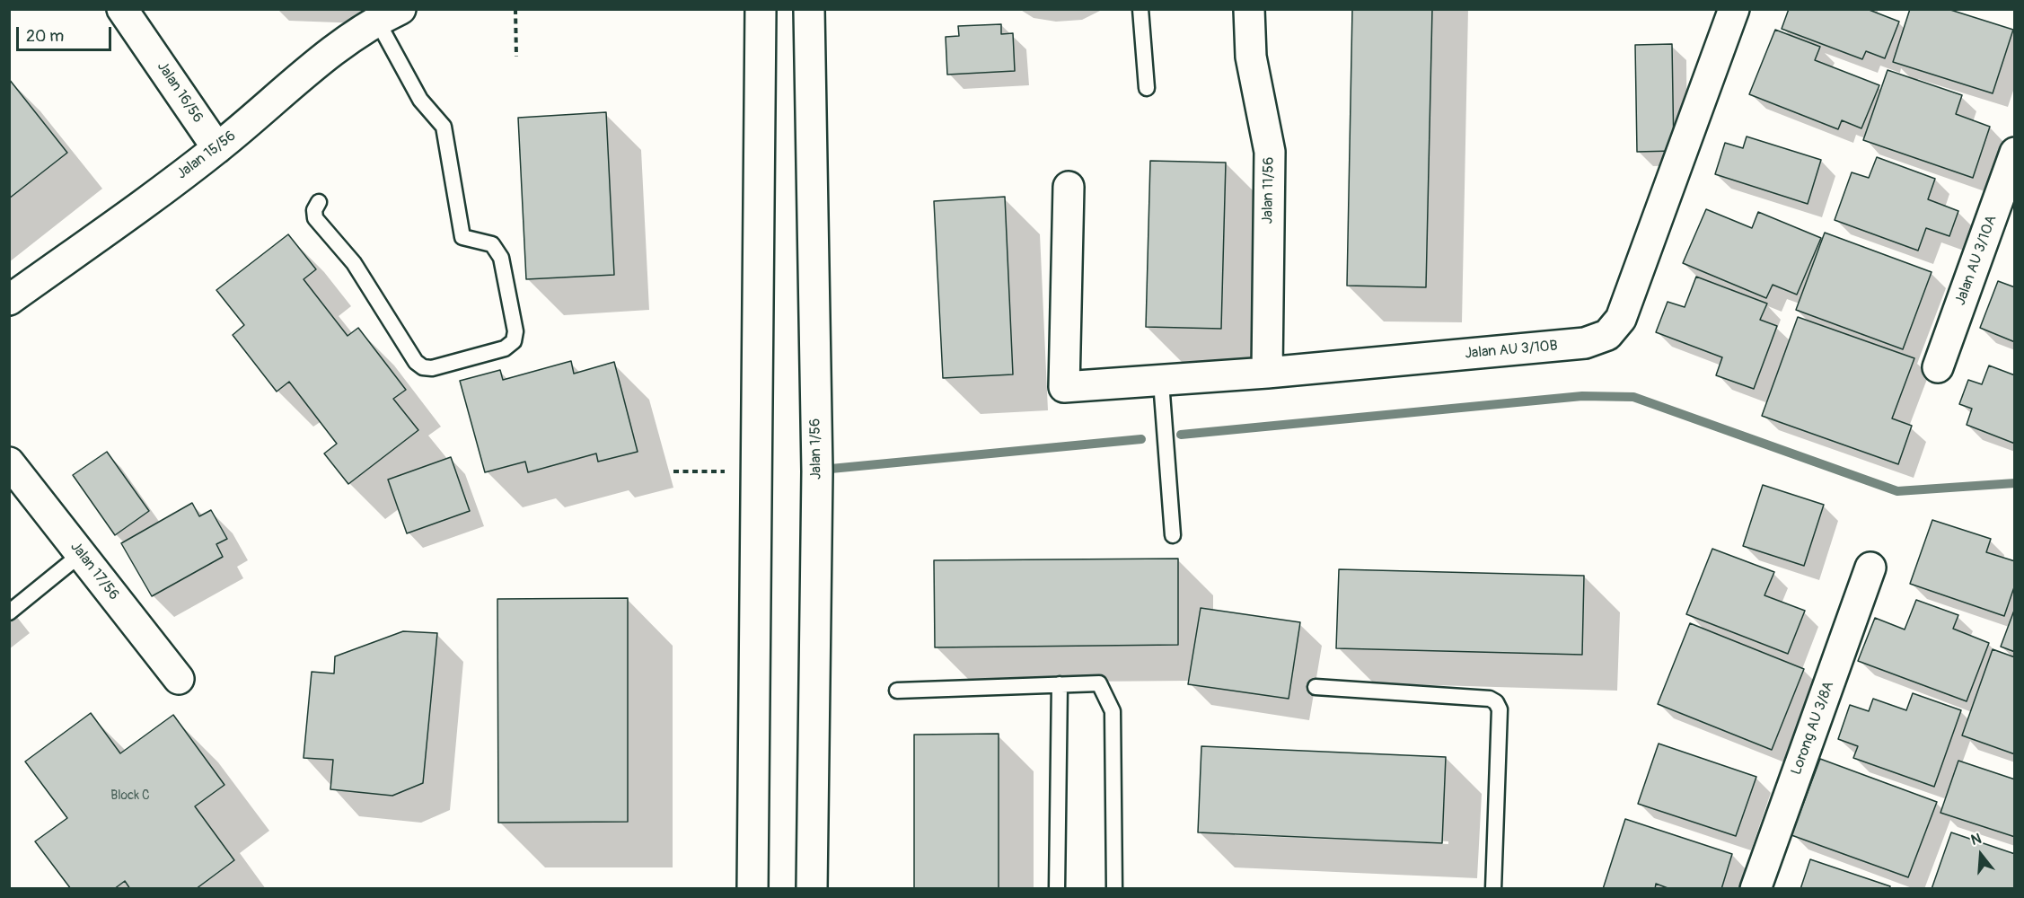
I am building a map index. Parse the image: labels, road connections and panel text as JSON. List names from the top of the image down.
{
  "streets": {
    "street": [
      "Jalan 16/56",
      "Jalan 15/56",
      "Jalan 11/56",
      "Jalan AU 3/10A",
      "Jalan AU 3/10B",
      "Jalan 1/56",
      "Jalan 17/56",
      "Lorong AU 3/8A"
    ]
  },
  "crossings": [
    ["Jalan 16/56", "Jalan 15/56"],
    ["Jalan 11/56", "Jalan AU 3/10B"]
  ],
  "house_numbers": ["Block C"],
  "scale_bar": "20 m",
  "north": "top"
}
